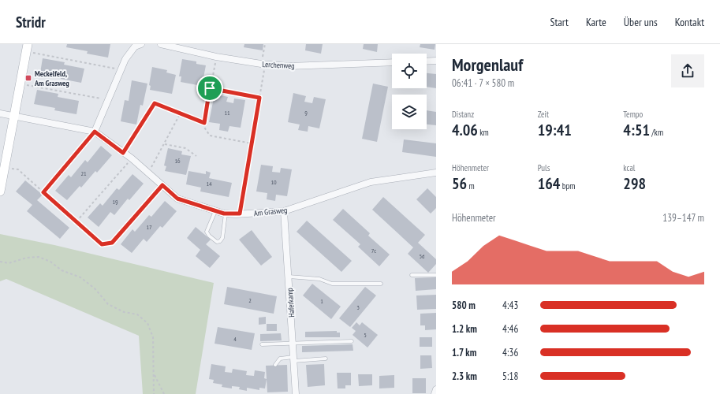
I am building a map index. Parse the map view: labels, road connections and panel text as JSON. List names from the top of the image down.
{
  "streets": {
    "street": ["Lerchenweg", "Am Grasweg", "Haferkamp"]
  },
  "crossings": [
    ["Am Grasweg", "Haferkamp"]
  ],
  "places": {
    "transit": ["Meckelfeld, Am Grasweg"]
  },
  "house_numbers": [
    "11",
    "9",
    "16",
    "21",
    "10",
    "14",
    "19",
    "17",
    "7c",
    "5d",
    "2",
    "1",
    "3",
    "5",
    "4"
  ],
  "page": {
    "header": "Stridr",
    "nav": [
      "Start",
      "Karte",
      "Über uns",
      "Kontakt"
    ],
    "heading": ["Morgenlauf", "06:41 · 7 × 580 m"],
    "stats": [
      ["Distanz", "4.06 km"],
      ["Zeit", "19:41"],
      ["Tempo", "4:51 /km"],
      ["Höhenmeter", "56 m"],
      ["Puls", "164 bpm"],
      ["kcal", "298"]
    ],
    "chart": ["Höhenmeter", "139–147 m"],
    "list": [
      {
        "name": "580 m",
        "note": "4:43"
      },
      {
        "name": "1.2 km",
        "note": "4:46"
      },
      {
        "name": "1.7 km",
        "note": "4:36"
      },
      {
        "name": "2.3 km",
        "note": "5:18"
      }
    ]
  }
}
